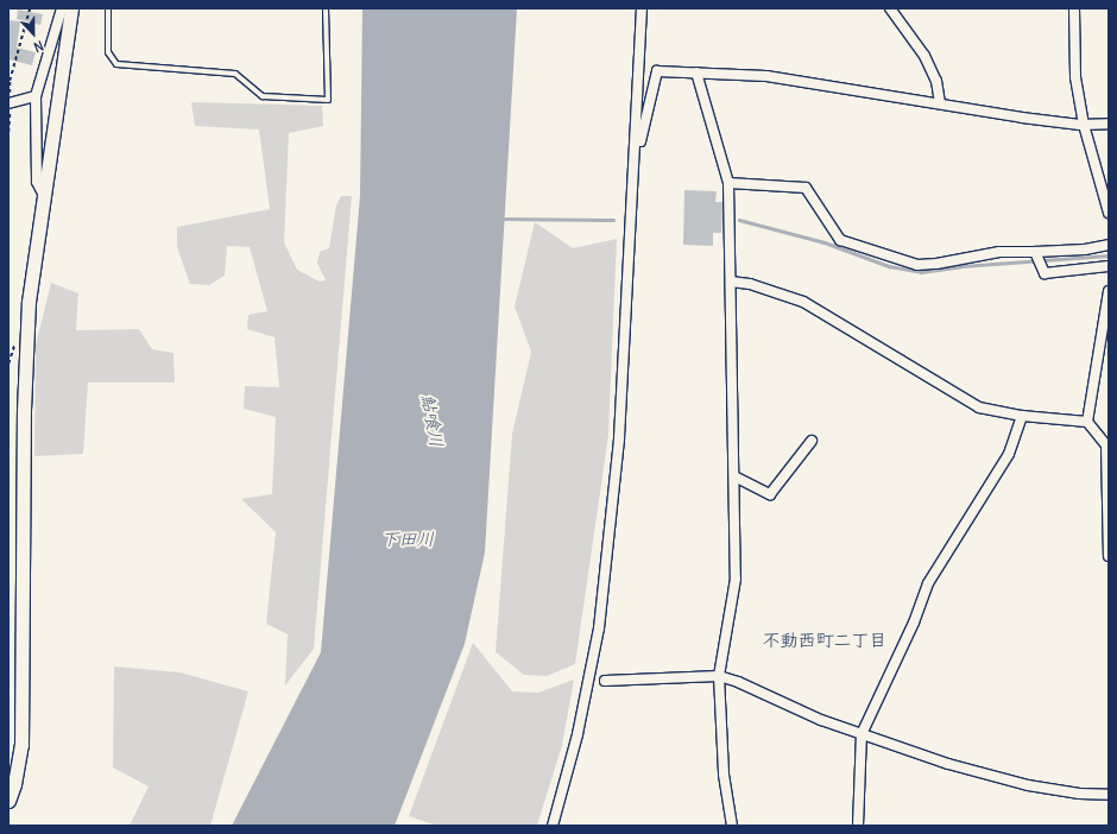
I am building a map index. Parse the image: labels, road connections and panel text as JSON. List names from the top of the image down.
{
  "districts": ["不動西町二丁目"],
  "water": ["鮎喰川", "下田川"],
  "north": "bottom"
}
